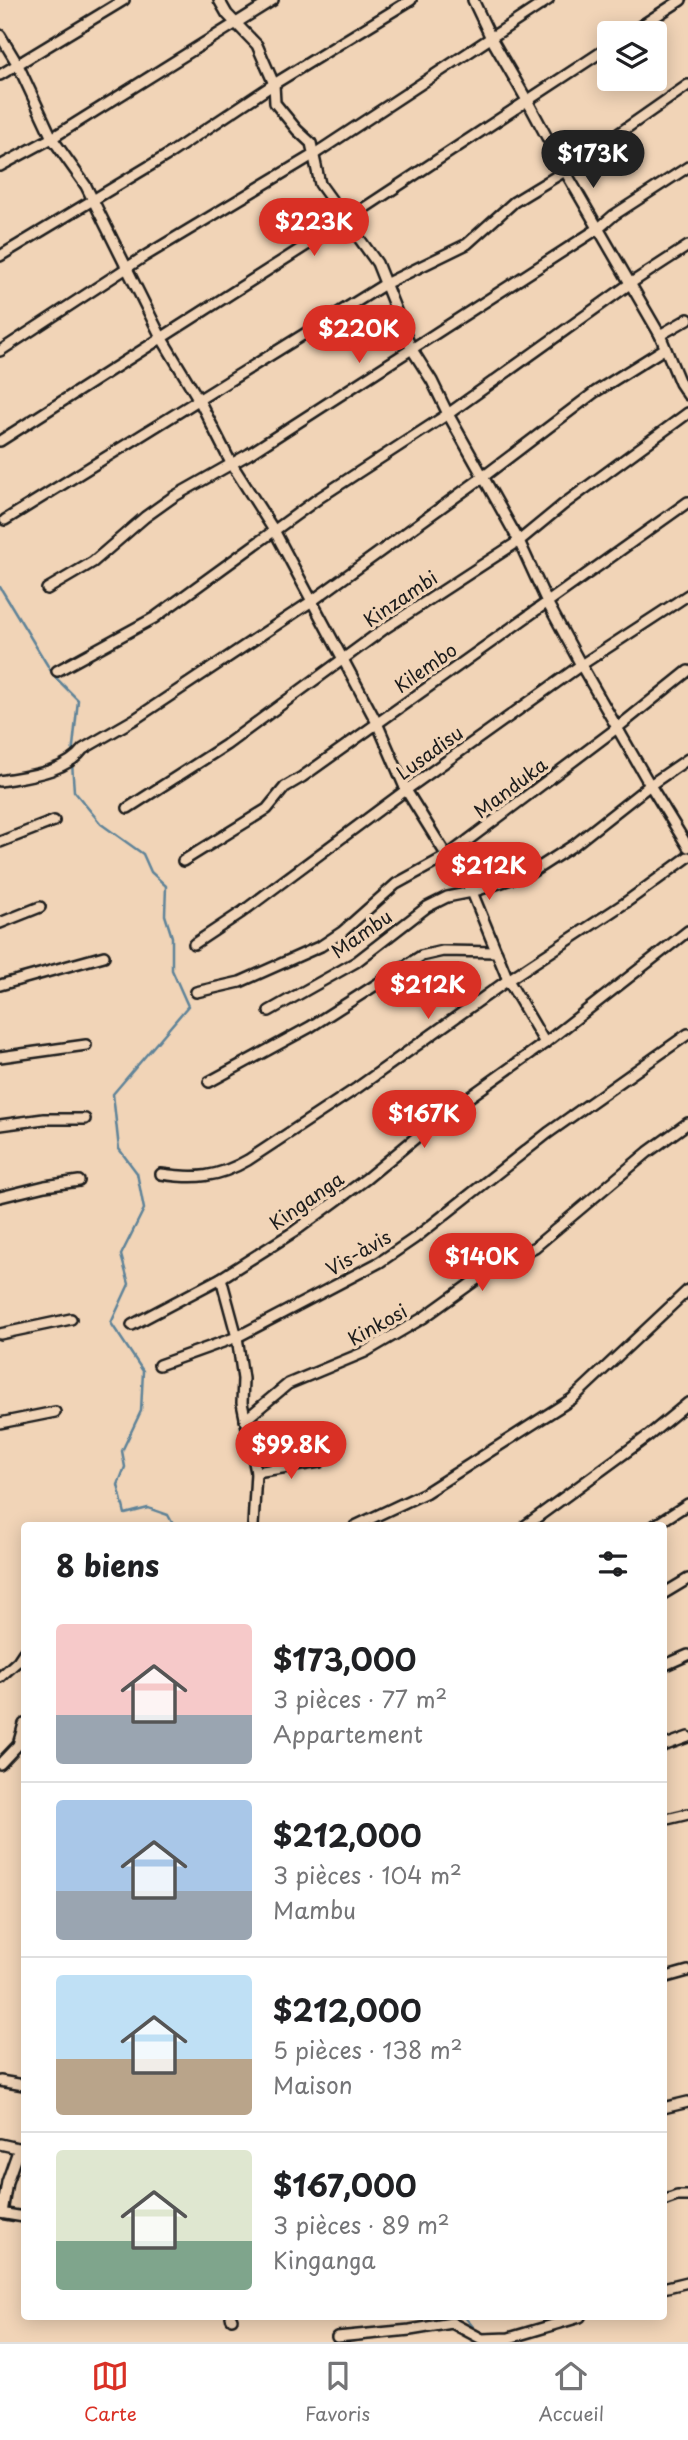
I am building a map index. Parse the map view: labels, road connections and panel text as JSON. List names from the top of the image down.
{
  "streets": {
    "street": [
      "Kinzambi",
      "Kilembo",
      "Lusadisu",
      "Manduka",
      "Mambu",
      "Kinganga",
      "Vis-àvis",
      "Kinkosi"
    ]
  },
  "page": {
    "price": [
      "$173K",
      "$223K",
      "$220K",
      "$212K",
      "$212K",
      "$167K",
      "$140K",
      "$99.8K"
    ],
    "heading": "8 biens",
    "list": [
      {
        "name": "$173,000",
        "note": "3 pièces · 77 m² · Appartement"
      },
      {
        "name": "$212,000",
        "note": "3 pièces · 104 m² · Mambu"
      },
      {
        "name": "$212,000",
        "note": "5 pièces · 138 m² · Maison"
      },
      {
        "name": "$167,000",
        "note": "3 pièces · 89 m² · Kinganga"
      }
    ],
    "tabs": ["Carte", "Favoris", "Accueil"]
  }
}
